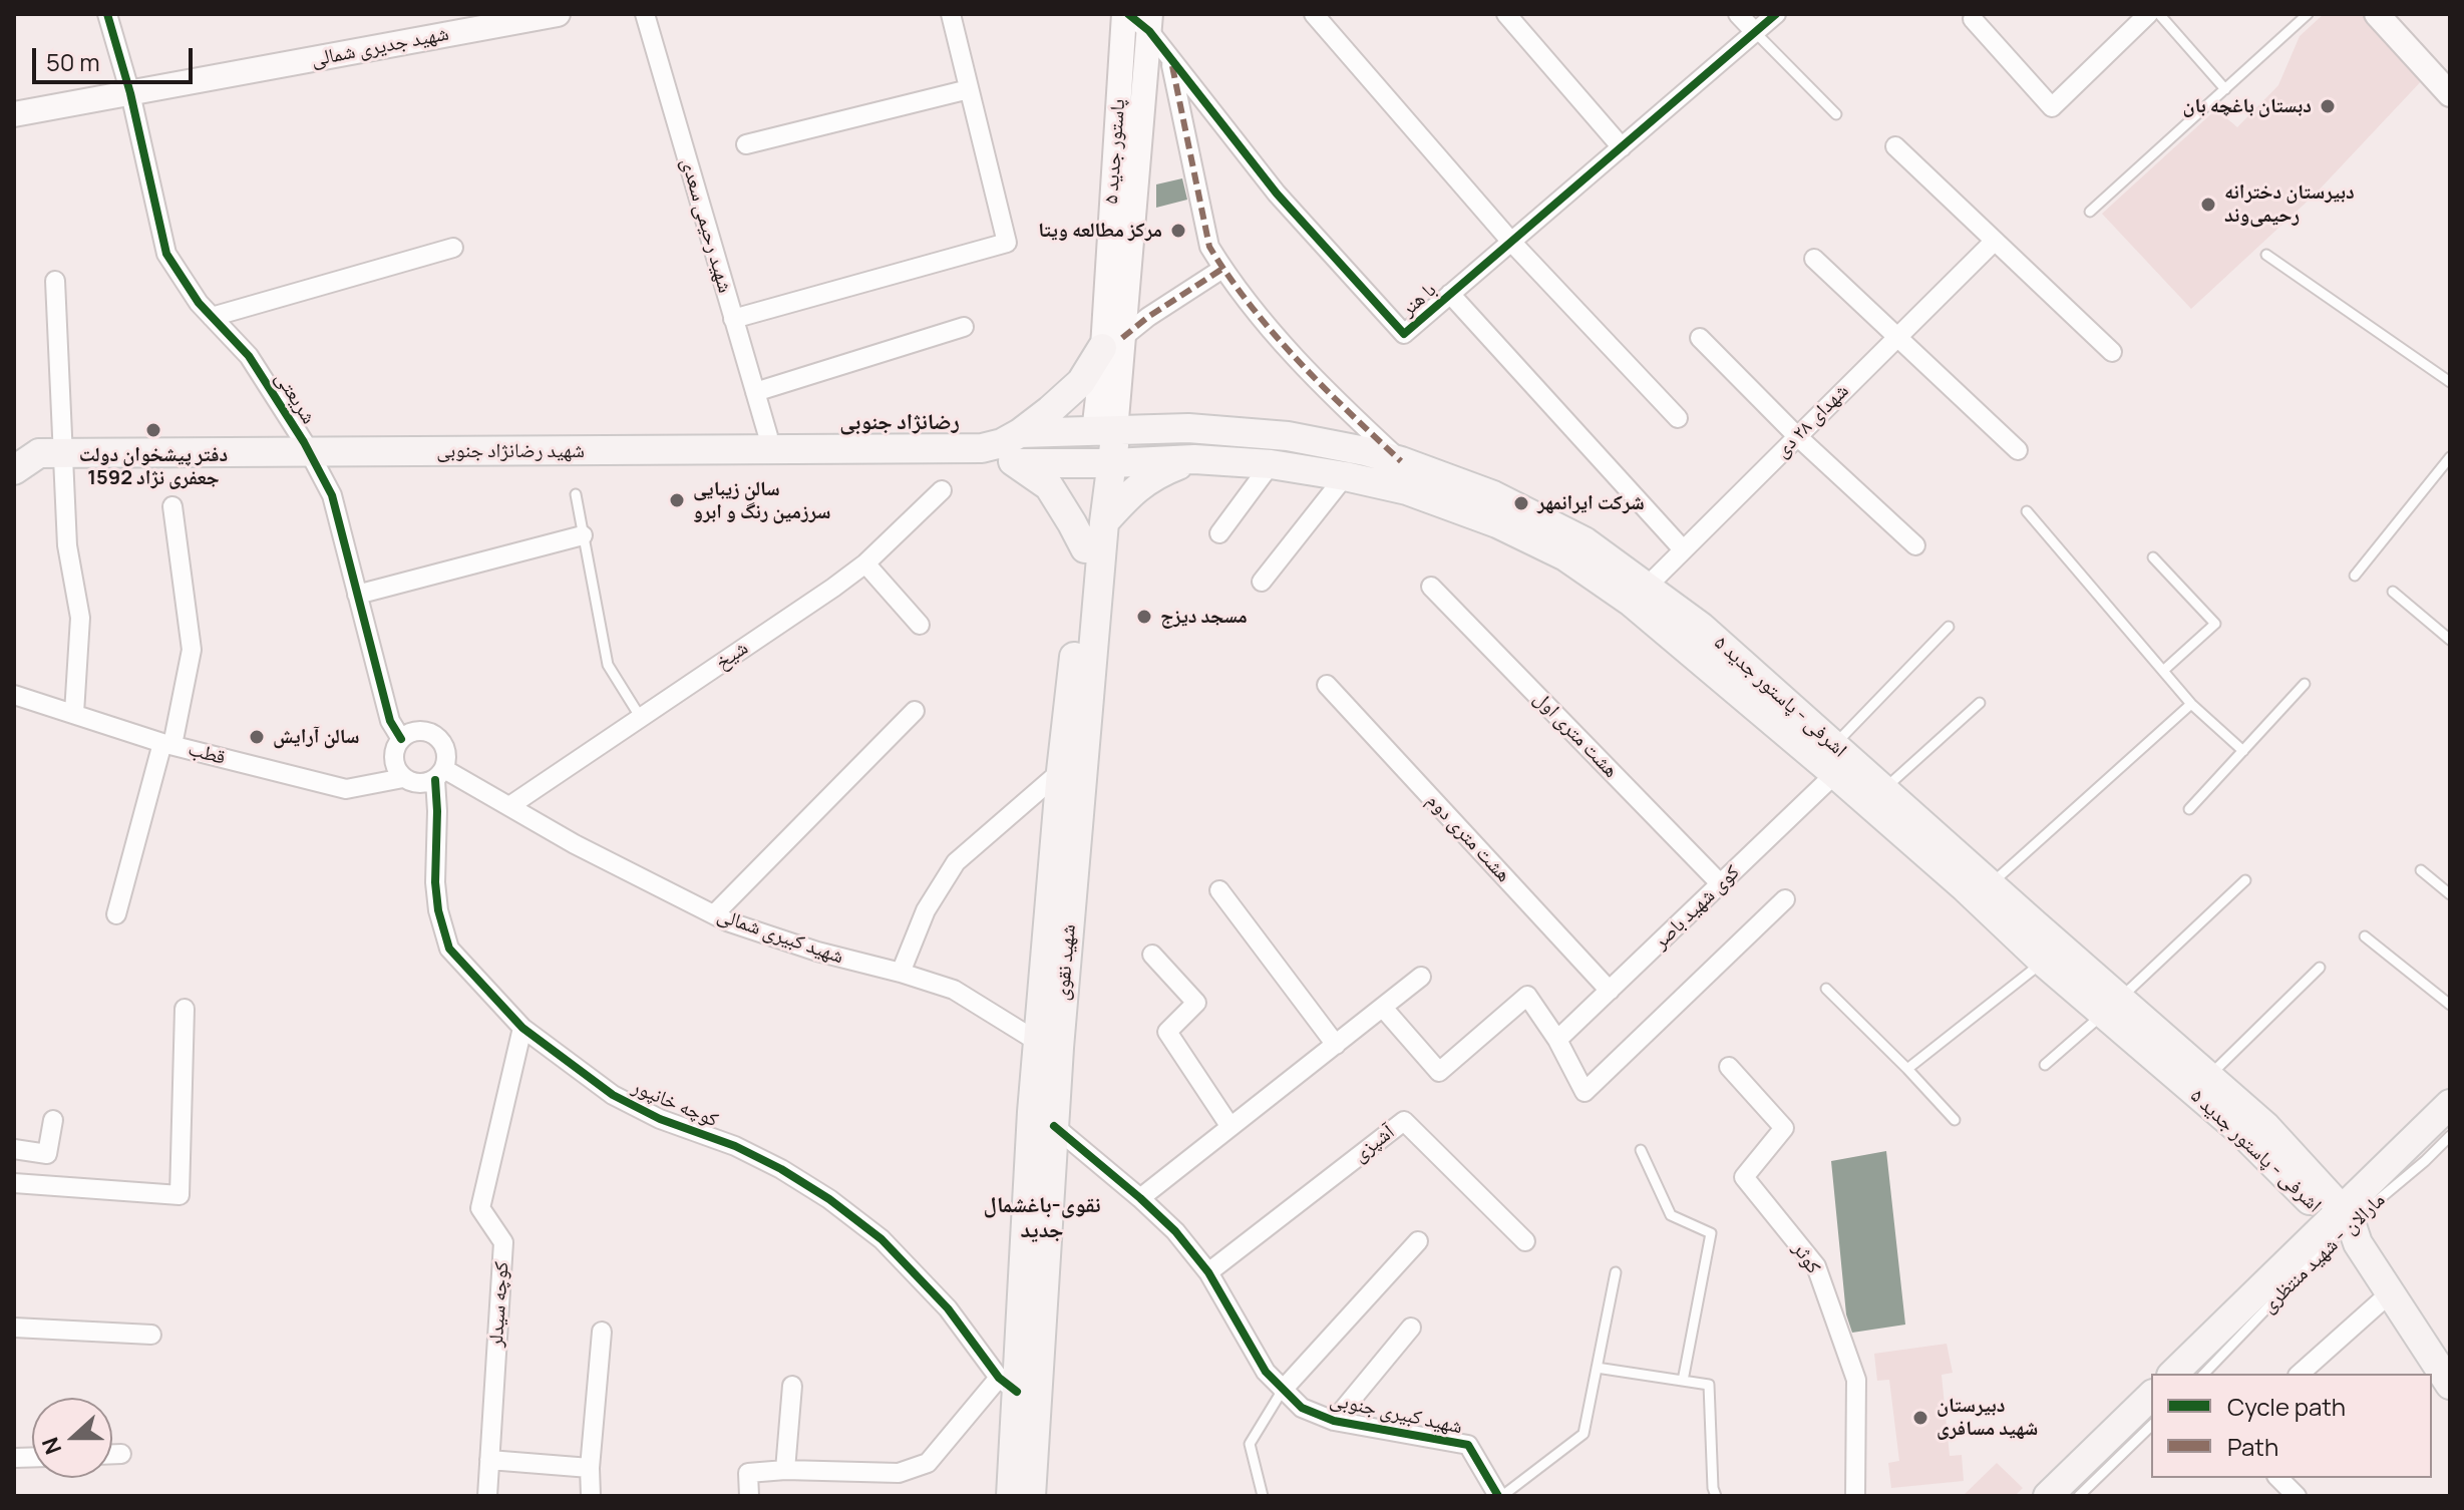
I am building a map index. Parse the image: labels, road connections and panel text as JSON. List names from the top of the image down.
{
  "streets": {
    "main road": [
      "شهید جدیری شمالی",
      "پاستور جدید ۵",
      "شهید رضانژاد جنوبی",
      "اشرفی - پاستور جدید ۵",
      "شهید نقوی",
      "مارالان - شهید منتظری"
    ],
    "street": [
      "شهید رحیمی سعدی",
      "با هنر",
      "شریعتی",
      "شهدای ۲۸ دی",
      "شیخ",
      "هشت متری اول",
      "قطب",
      "هشت متری دوم",
      "کوی شهید باصر",
      "شهید کبیری شمالی",
      "کوچه خانپور",
      "آشپزی",
      "کوثر",
      "کوچه سیدلر",
      "شهید کبیری جنوبی"
    ]
  },
  "crossings": [
    ["شهید جدیری شمالی", "شریعتی"],
    ["پاستور جدید ۵", "با هنر"],
    ["پاستور جدید ۵", "اشرفی - پاستور جدید ۵"],
    ["پاستور جدید ۵", "شهید نقوی"],
    ["شریعتی", "قطب"],
    ["شریعتی", "شهید کبیری شمالی"],
    ["شریعتی", "کوچه خانپور"],
    ["شهدای ۲۸ دی", "اشرفی - پاستور جدید ۵"],
    ["شیخ", "شهید کبیری شمالی"],
    ["اشرفی - پاستور جدید ۵", "کوی شهید باصر"],
    ["اشرفی - پاستور جدید ۵", "شهید نقوی"],
    ["اشرفی - پاستور جدید ۵", "مارالان - شهید منتظری"],
    ["هشت متری اول", "کوی شهید باصر"],
    ["قطب", "شهید کبیری شمالی"],
    ["قطب", "کوچه خانپور"],
    ["هشت متری دوم", "کوی شهید باصر"],
    ["شهید کبیری شمالی", "شهید نقوی"],
    ["شهید کبیری شمالی", "کوچه خانپور"],
    ["شهید نقوی", "کوچه خانپور"],
    ["شهید نقوی", "شهید کبیری جنوبی"],
    ["کوچه خانپور", "کوچه سیدلر"],
    ["آشپزی", "شهید کبیری جنوبی"]
  ],
  "districts": ["رضانژاد جنوبی", "نقوی-باغشمال جدید"],
  "places": [
    "دبستان باغچه بان",
    "دبیرستان دخترانه رحیمی‌وند",
    "مرکز مطالعه ویتا",
    "دفتر پیشخوان دولت 1592 جعفری نژاد",
    "سالن زیبایی سرزمین رنگ و ابرو",
    "شرکت ایرانمهر",
    "مسجد دیزج",
    "سالن آرایش",
    "دبیرستان شهید مسافری"
  ],
  "legend": ["Cycle path", "Path"],
  "scale_bar": "50 m",
  "north": "left"
}
